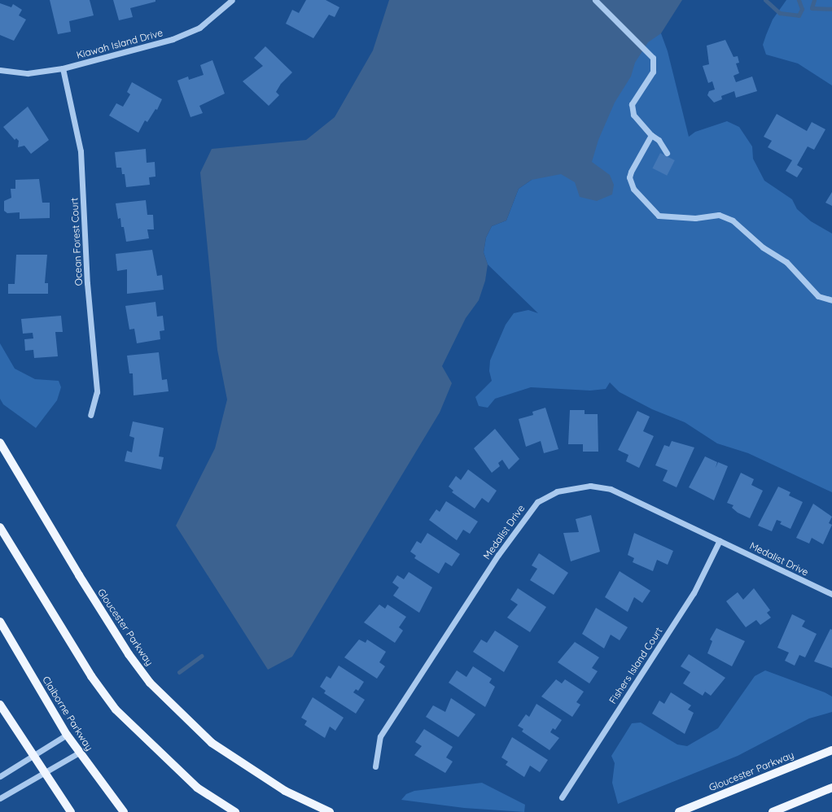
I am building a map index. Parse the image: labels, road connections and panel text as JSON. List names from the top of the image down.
{
  "streets": {
    "main road": ["Gloucester Parkway", "Claiborne Parkway"],
    "street": [
      "Kiawah Island Drive",
      "Ocean Forest Court",
      "Medalist Drive",
      "Fishers Island Court"
    ]
  },
  "crossings": [
    ["Kiawah Island Drive", "Ocean Forest Court"],
    ["Medalist Drive", "Fishers Island Court"]
  ]
}
